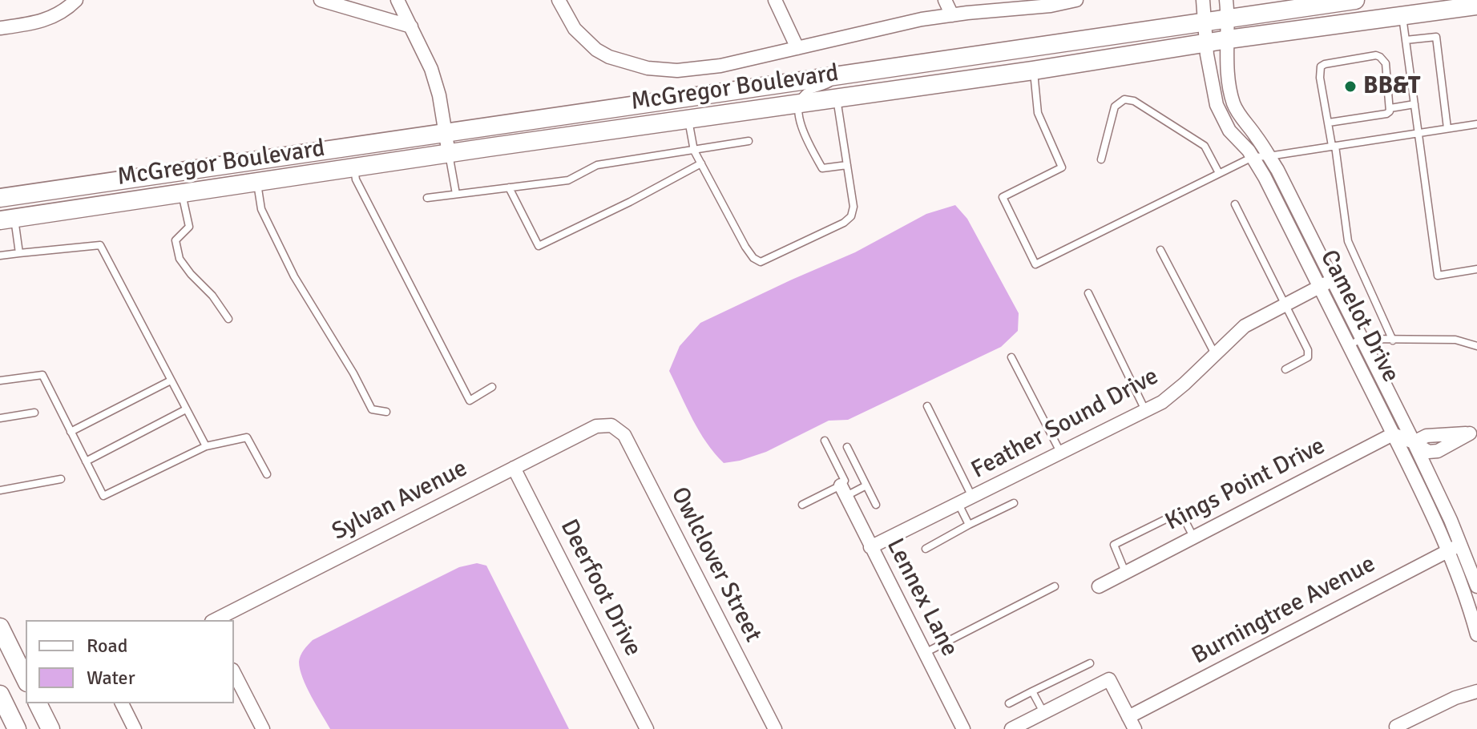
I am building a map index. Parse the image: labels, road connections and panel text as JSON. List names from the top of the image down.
{
  "streets": {
    "main road": ["McGregor Boulevard"],
    "street": [
      "Camelot Drive",
      "Feather Sound Drive",
      "Kings Point Drive",
      "Sylvan Avenue",
      "Owlclover Street",
      "Deerfoot Drive",
      "Lennex Lane",
      "Burningtree Avenue"
    ]
  },
  "crossings": [
    ["McGregor Boulevard", "Camelot Drive"],
    ["Camelot Drive", "Feather Sound Drive"],
    ["Camelot Drive", "Kings Point Drive"],
    ["Camelot Drive", "Burningtree Avenue"],
    ["Feather Sound Drive", "Lennex Lane"],
    ["Sylvan Avenue", "Owlclover Street"],
    ["Sylvan Avenue", "Deerfoot Drive"]
  ],
  "places": ["BB&T"],
  "legend": ["Road", "Water"]
}
